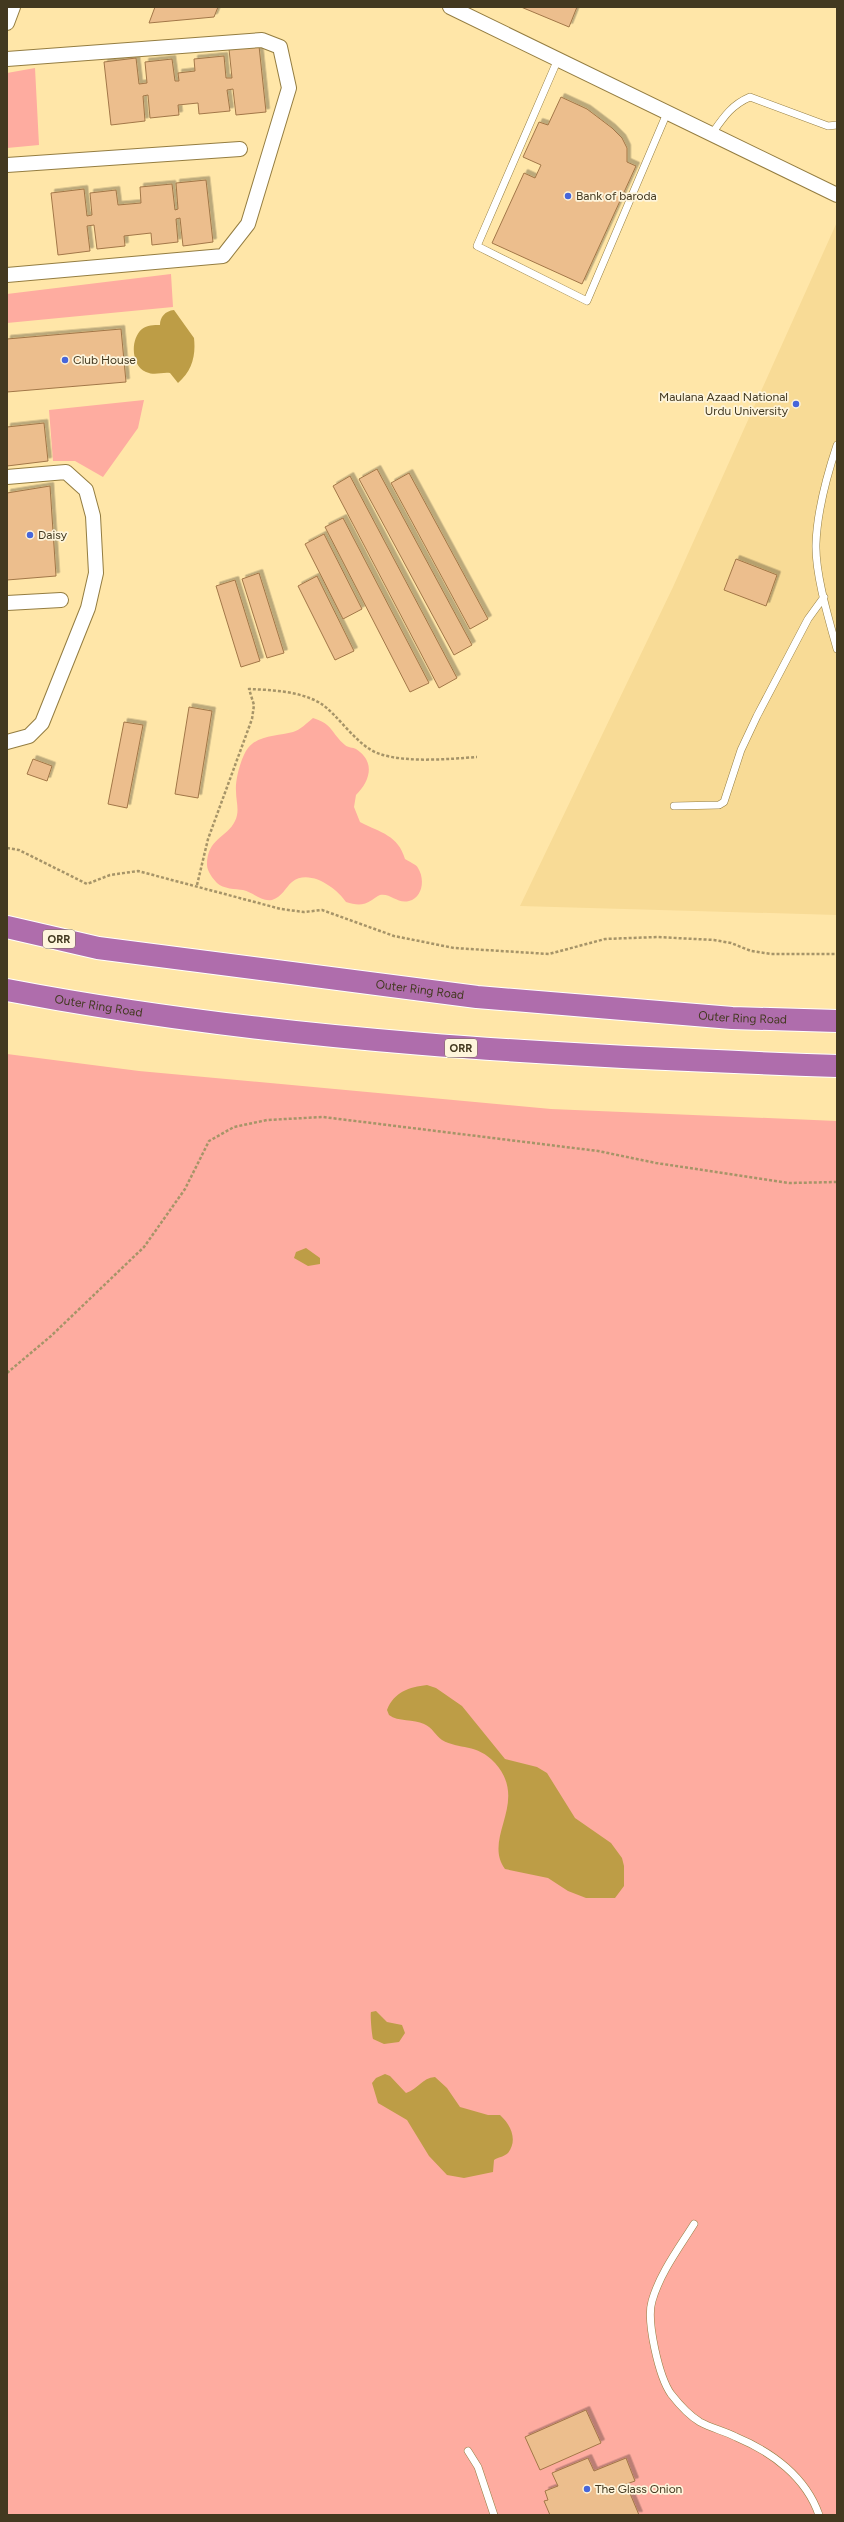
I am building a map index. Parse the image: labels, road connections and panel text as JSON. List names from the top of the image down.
{
  "streets": {
    "highway": ["ORR", "Outer Ring Road"]
  },
  "places": [
    "Bank of baroda",
    "Club House",
    "Maulana Azaad National Urdu University",
    "Daisy",
    "The Glass Onion"
  ]
}
